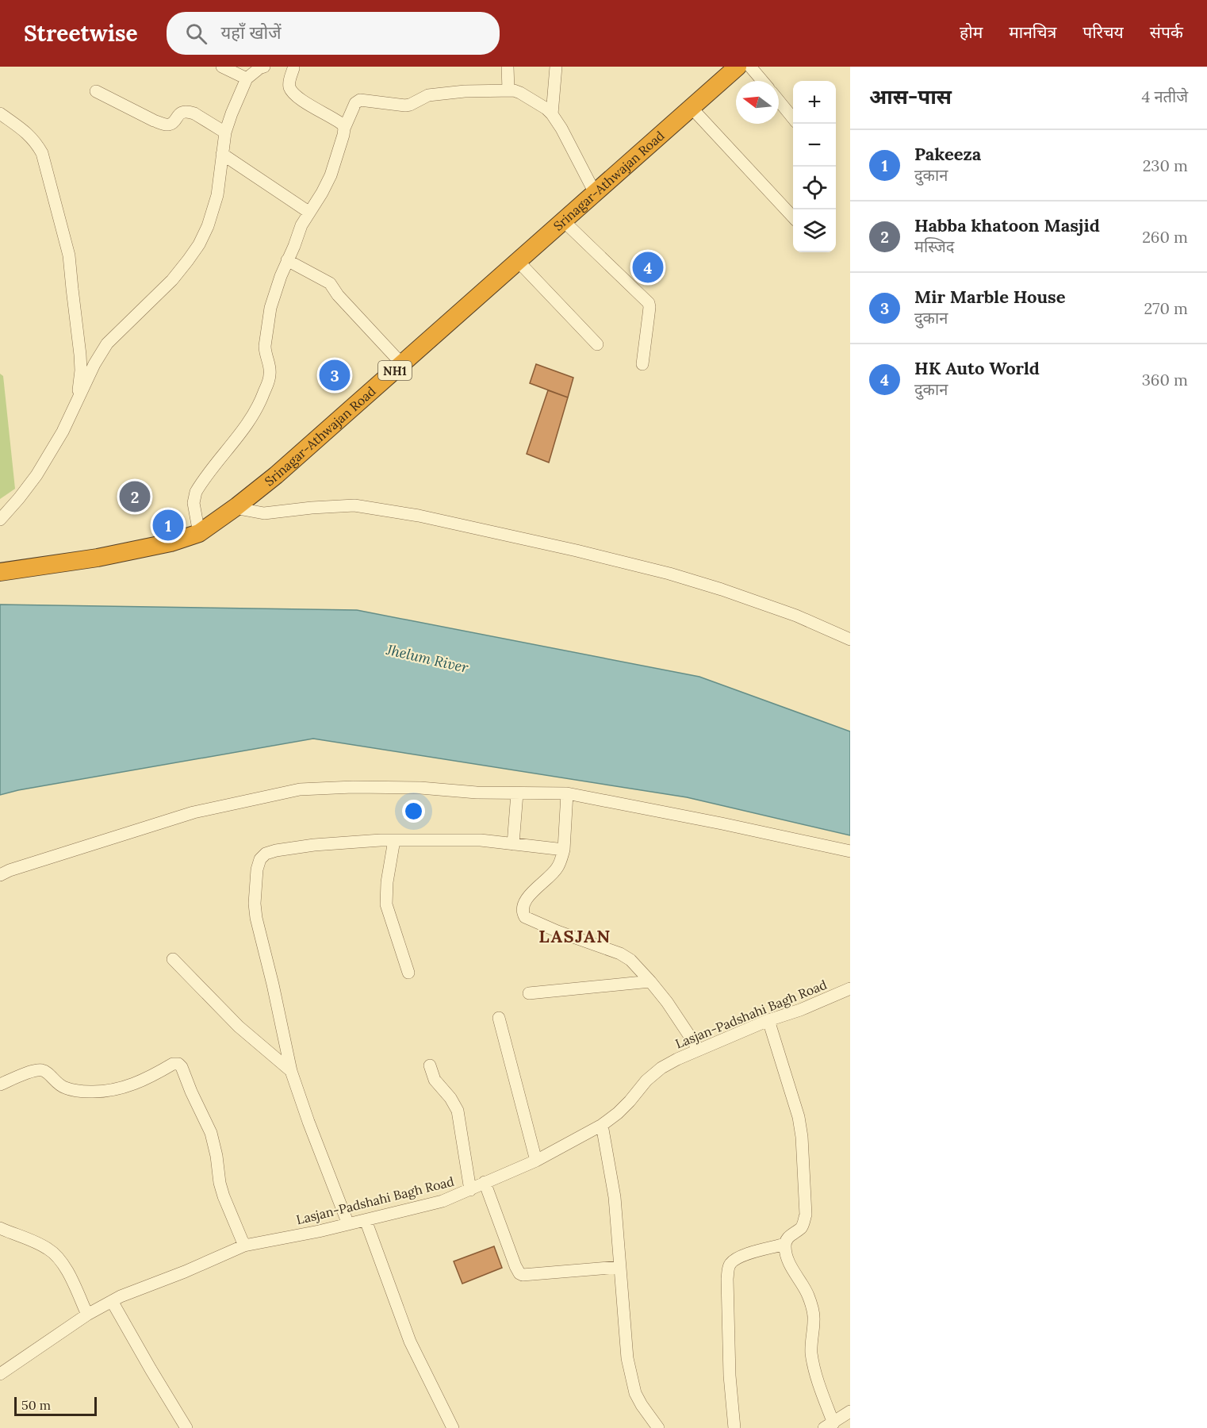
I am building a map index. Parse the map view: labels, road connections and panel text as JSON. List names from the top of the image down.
{
  "streets": {
    "highway": ["Srinagar-Athwajan Road", "NH1"],
    "street": ["Lasjan-Padshahi Bagh Road"]
  },
  "districts": ["LASJAN"],
  "water": ["Jhelum River"],
  "scale_bar": "50 m",
  "north": "left",
  "page": {
    "header": "Streetwise",
    "search": "यहाँ खोजें",
    "nav": [
      "होम",
      "मानचित्र",
      "परिचय",
      "संपर्क"
    ],
    "heading": ["आस-पास", "4 नतीजे"],
    "map_buttons": ["+", "−"],
    "list": [
      {
        "mark": "1",
        "name": "Pakeeza",
        "note": "दुकान",
        "value": "230 m"
      },
      {
        "mark": "2",
        "name": "Habba khatoon Masjid",
        "note": "मस्जिद",
        "value": "260 m"
      },
      {
        "mark": "3",
        "name": "Mir Marble House",
        "note": "दुकान",
        "value": "270 m"
      },
      {
        "mark": "4",
        "name": "HK Auto World",
        "note": "दुकान",
        "value": "360 m"
      }
    ],
    "pins": [
      "4",
      "3",
      "2",
      "1"
    ],
    "scale": "50 m"
  }
}
